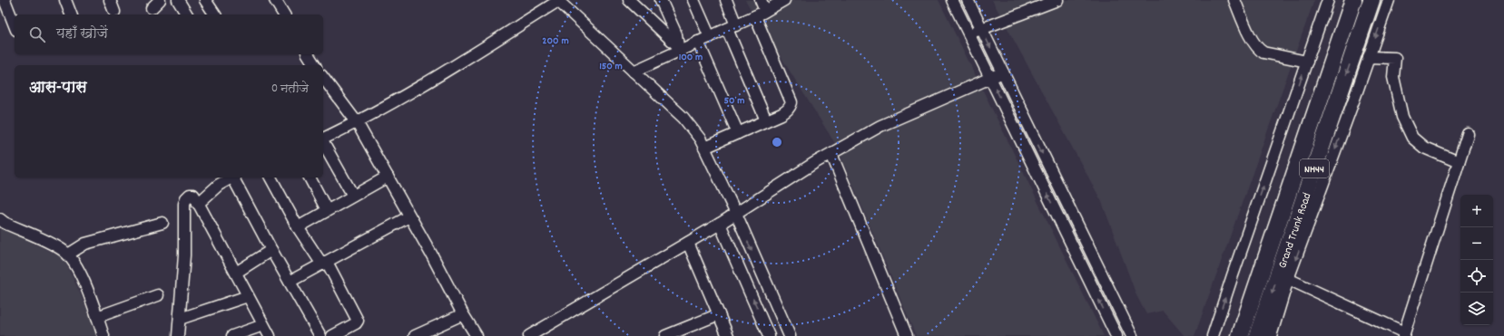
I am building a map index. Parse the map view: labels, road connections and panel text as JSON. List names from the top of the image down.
{
  "streets": {
    "highway": ["NH44", "Grand Trunk Road"]
  },
  "page": {
    "search": "यहाँ खोजें",
    "heading": ["आस-पास", "0 नतीजे"],
    "map_buttons": ["+", "−"]
  },
  "rings": [
    "200 m",
    "100 m",
    "150 m",
    "50 m"
  ]
}
